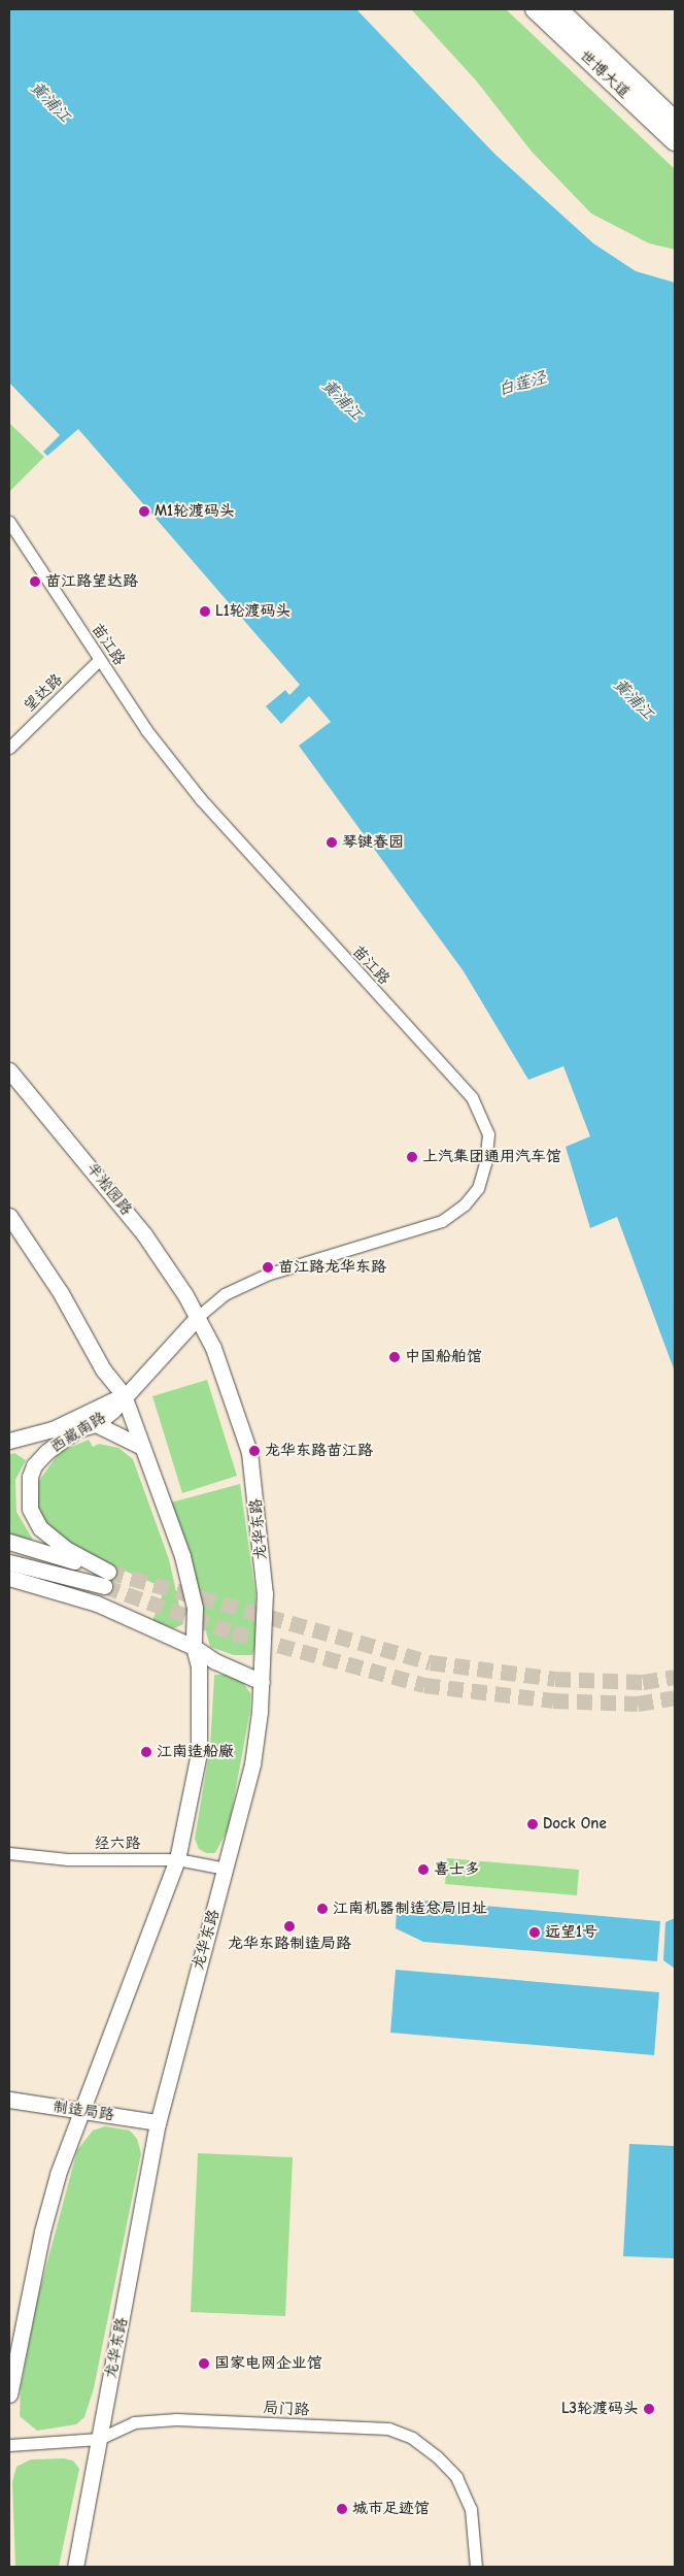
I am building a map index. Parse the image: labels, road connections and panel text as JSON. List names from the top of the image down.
{
  "streets": {
    "main road": [
      "世博大道",
      "半淞园路",
      "西藏南路",
      "龙华东路",
      "制造局路"
    ],
    "street": [
      "苗江路",
      "望达路",
      "经六路",
      "局门路"
    ]
  },
  "crossings": [
    ["苗江路", "望达路"],
    ["苗江路", "半淞园路"],
    ["苗江路", "西藏南路"],
    ["苗江路", "龙华东路"],
    ["半淞园路", "西藏南路"],
    ["半淞园路", "龙华东路"],
    ["西藏南路", "龙华东路"],
    ["龙华东路", "经六路"],
    ["龙华东路", "制造局路"],
    ["龙华东路", "局门路"]
  ],
  "water": ["黄浦江", "白莲泾"],
  "places": [
    "M1轮渡码头",
    "苗江路望达路",
    "L1轮渡码头",
    "琴键春园",
    "上汽集团通用汽车馆",
    "苗江路龙华东路",
    "中国船舶馆",
    "龙华东路苗江路",
    "江南造船廠",
    "Dock One",
    "喜士多",
    "江南机器制造总局旧址",
    "龙华东路制造局路",
    "远望1号",
    "国家电网企业馆",
    "L3轮渡码头",
    "城市足迹馆"
  ]
}
